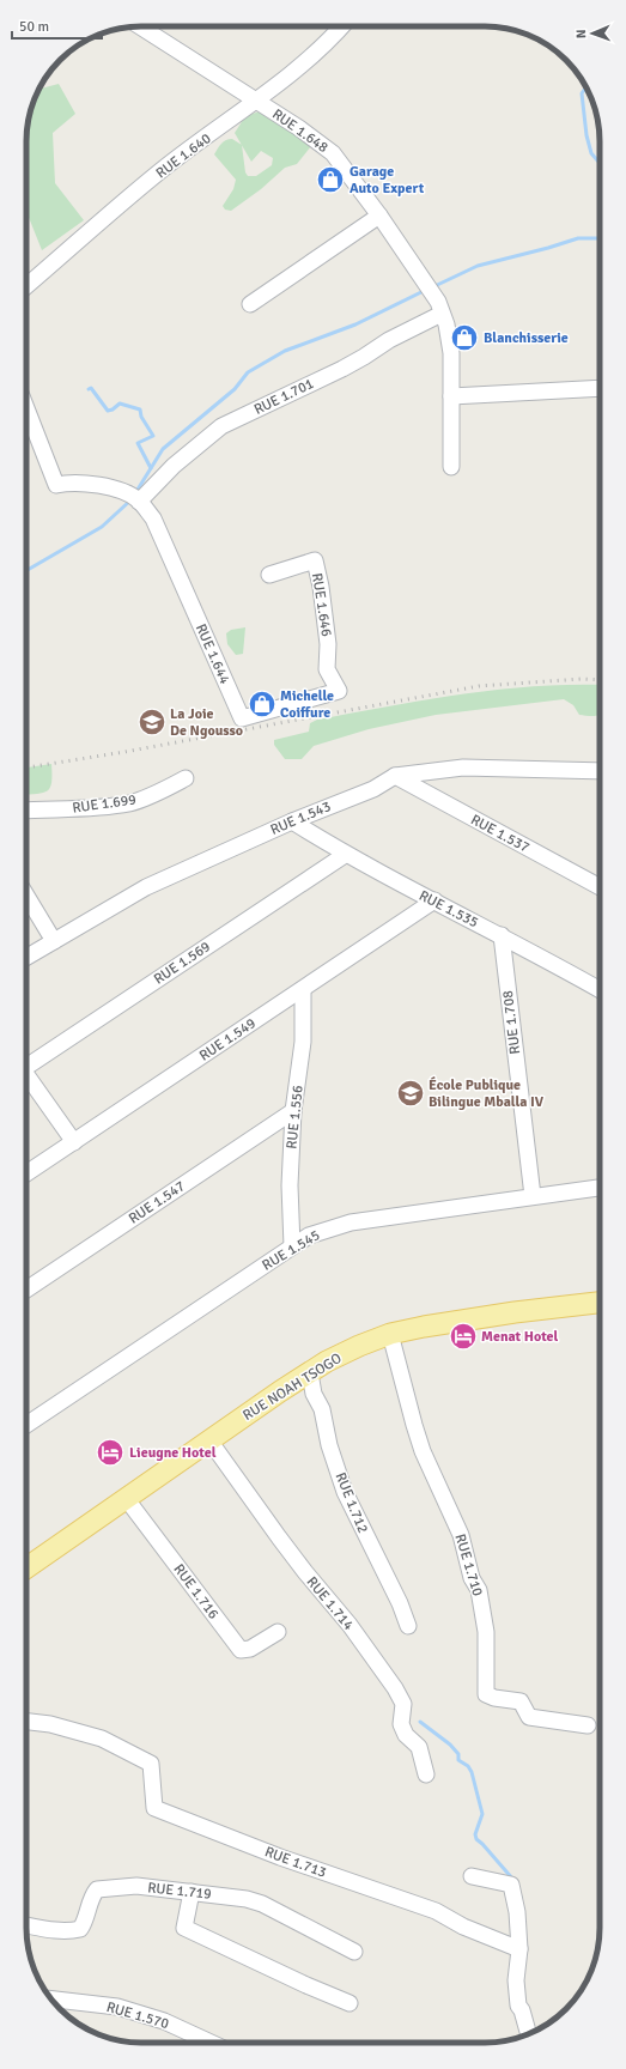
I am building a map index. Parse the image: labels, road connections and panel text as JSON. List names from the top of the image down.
{
  "streets": {
    "main road": ["RUE NOAH TSOGO"],
    "street": [
      "RUE 1.648",
      "RUE 1.640",
      "RUE 1.701",
      "RUE 1.646",
      "RUE 1.644",
      "RUE 1.699",
      "RUE 1.543",
      "RUE 1.537",
      "RUE 1.535",
      "RUE 1.569",
      "RUE 1.708",
      "RUE 1.549",
      "RUE 1.556",
      "RUE 1.547",
      "RUE 1.545",
      "RUE 1.712",
      "RUE 1.710",
      "RUE 1.716",
      "RUE 1.714",
      "RUE 1.713",
      "RUE 1.719",
      "RUE 1.570"
    ]
  },
  "crossings": [
    ["RUE 1.648", "RUE 1.640"],
    ["RUE 1.648", "RUE 1.701"],
    ["RUE 1.701", "RUE 1.644"],
    ["RUE 1.646", "RUE 1.644"],
    ["RUE 1.543", "RUE 1.537"],
    ["RUE 1.543", "RUE 1.535"],
    ["RUE 1.535", "RUE 1.569"],
    ["RUE 1.535", "RUE 1.708"],
    ["RUE 1.535", "RUE 1.549"],
    ["RUE 1.708", "RUE 1.545"],
    ["RUE 1.549", "RUE 1.556"],
    ["RUE 1.556", "RUE 1.547"],
    ["RUE 1.556", "RUE 1.545"],
    ["RUE NOAH TSOGO", "RUE 1.712"],
    ["RUE NOAH TSOGO", "RUE 1.710"],
    ["RUE NOAH TSOGO", "RUE 1.716"],
    ["RUE NOAH TSOGO", "RUE 1.714"]
  ],
  "places": {
    "shop": ["Garage Auto Expert", "Blanchisserie", "Michelle Coiffure"],
    "school or university": ["La Joie De Ngousso", "École Publique Bilingue Mballa IV"],
    "hotel": ["Menat Hotel", "Lieugne Hotel"]
  },
  "scale_bar": "50 m",
  "north": "left"
}
